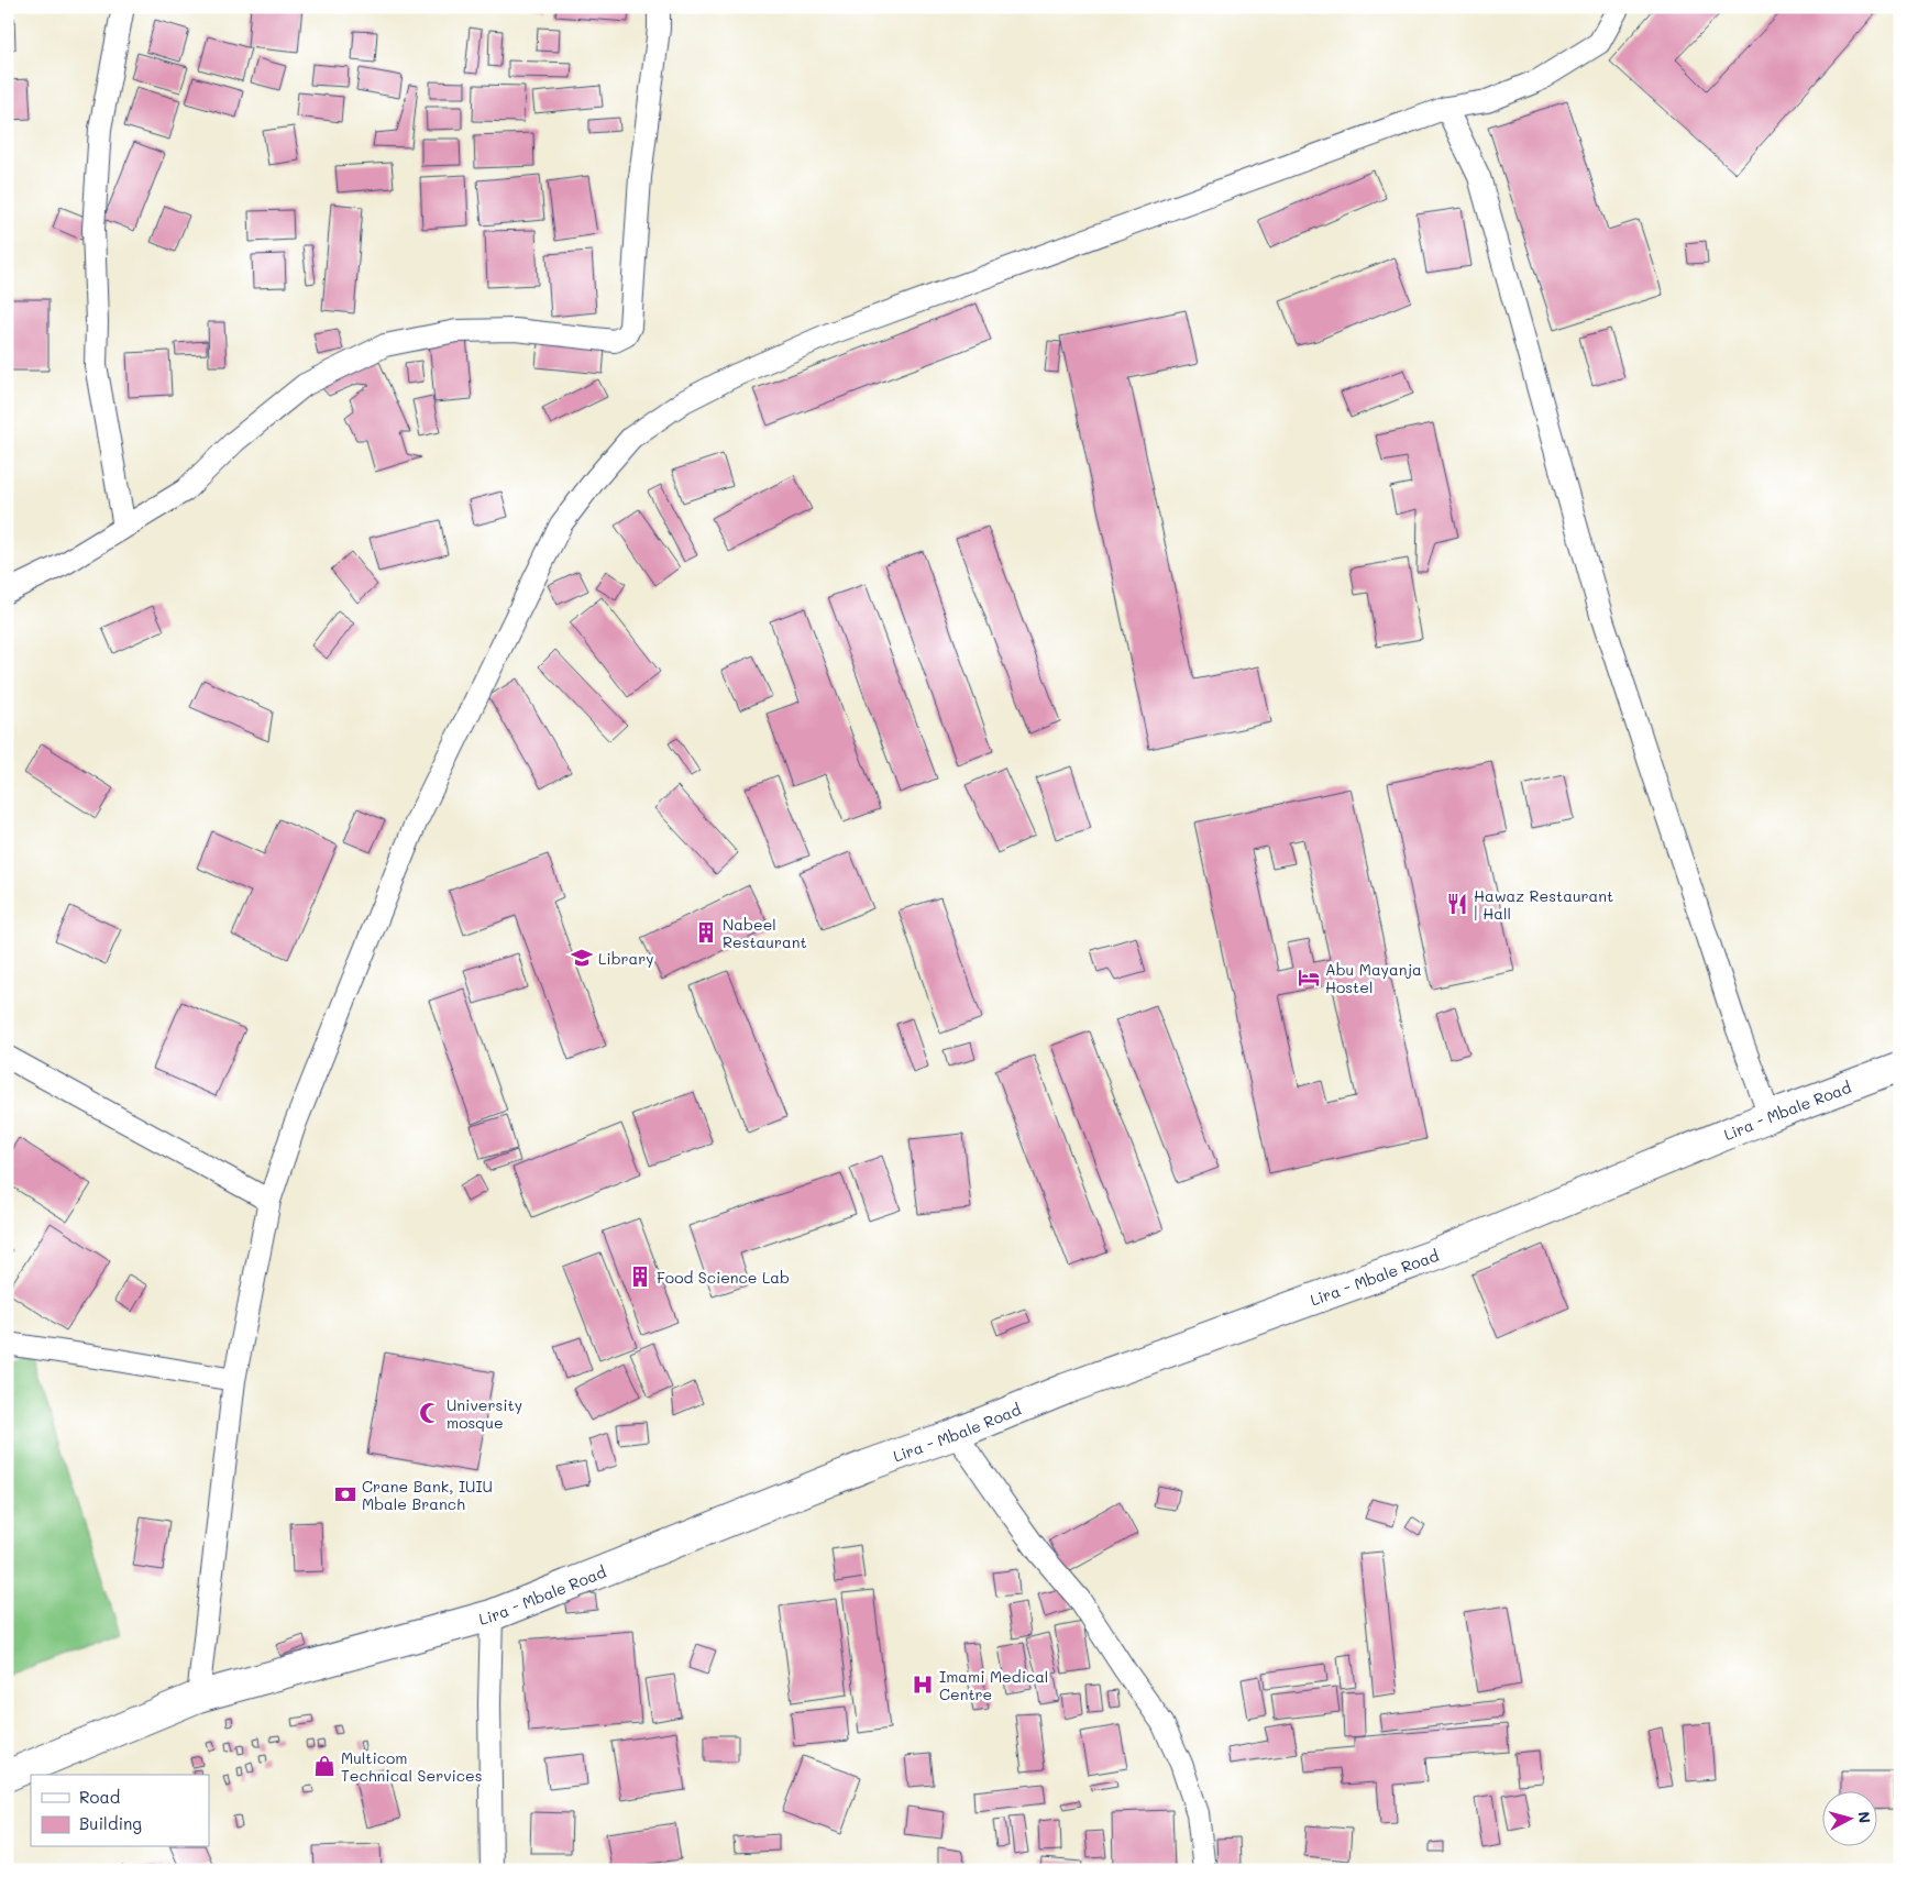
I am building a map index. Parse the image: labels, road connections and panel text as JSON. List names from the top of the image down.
{
  "streets": {
    "main road": ["Lira - Mbale Road"]
  },
  "places": {
    "restaurant": ["Hawaz Restaurant | Hall"],
    "building": ["Nabeel Restaurant", "Food Science Lab"],
    "school or university": ["Library"],
    "hotel": ["Abu Mayanja Hostel"],
    "mosque": ["University mosque"],
    "bank": ["Crane Bank, IUIU Mbale Branch"],
    "hospital": ["Imami Medical Centre"],
    "shop": ["Multicom Technical Services"]
  },
  "legend": ["Road", "Building"],
  "north": "right"
}
